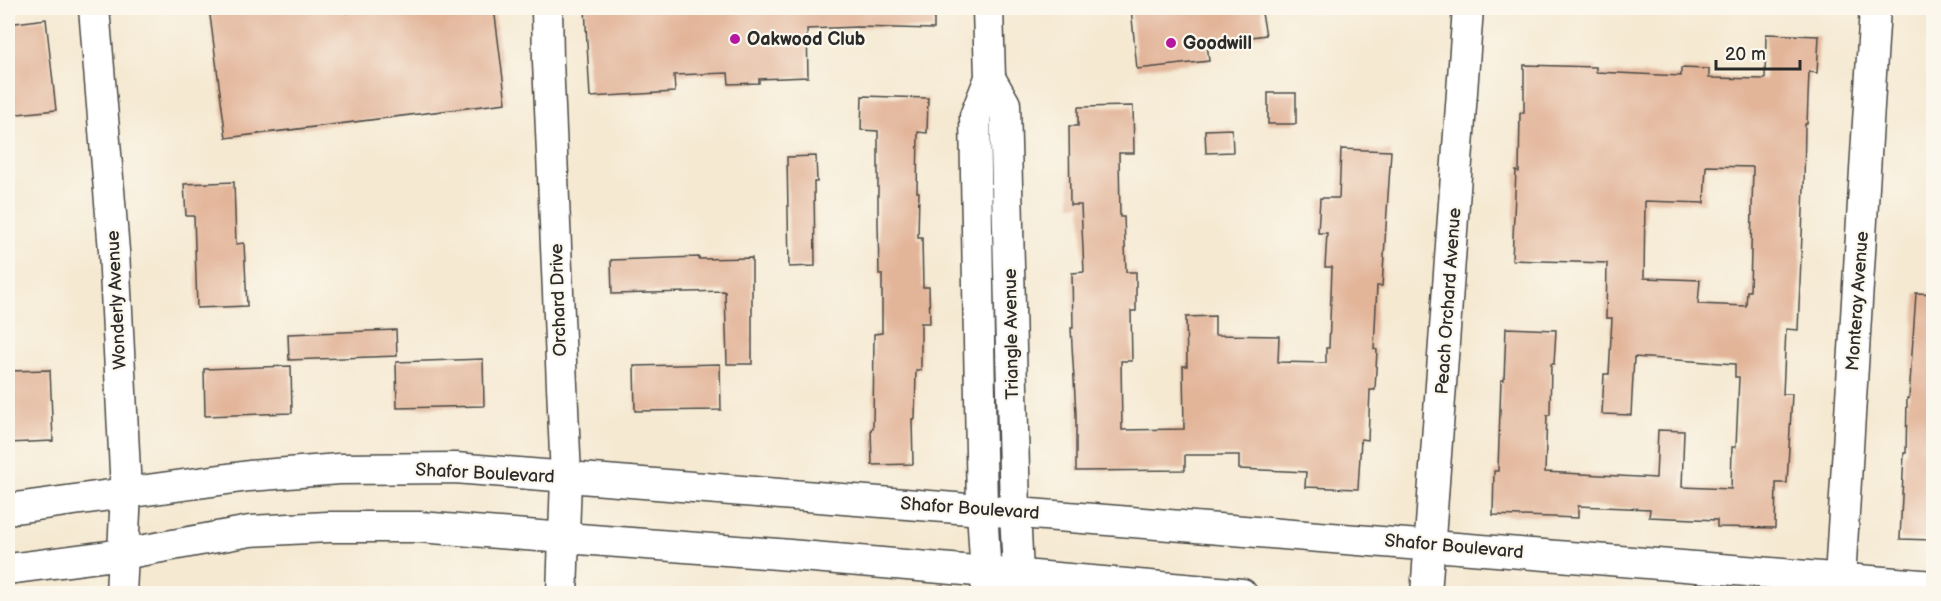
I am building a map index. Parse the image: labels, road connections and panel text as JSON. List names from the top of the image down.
{
  "streets": {
    "street": [
      "Wonderly Avenue",
      "Orchard Drive",
      "Peach Orchard Avenue",
      "Monteray Avenue",
      "Triangle Avenue",
      "Shafor Boulevard"
    ]
  },
  "crossings": [
    ["Wonderly Avenue", "Shafor Boulevard"],
    ["Orchard Drive", "Shafor Boulevard"],
    ["Peach Orchard Avenue", "Shafor Boulevard"],
    ["Monteray Avenue", "Shafor Boulevard"],
    ["Triangle Avenue", "Shafor Boulevard"]
  ],
  "places": ["Oakwood Club", "Goodwill"],
  "scale_bar": "20 m"
}
